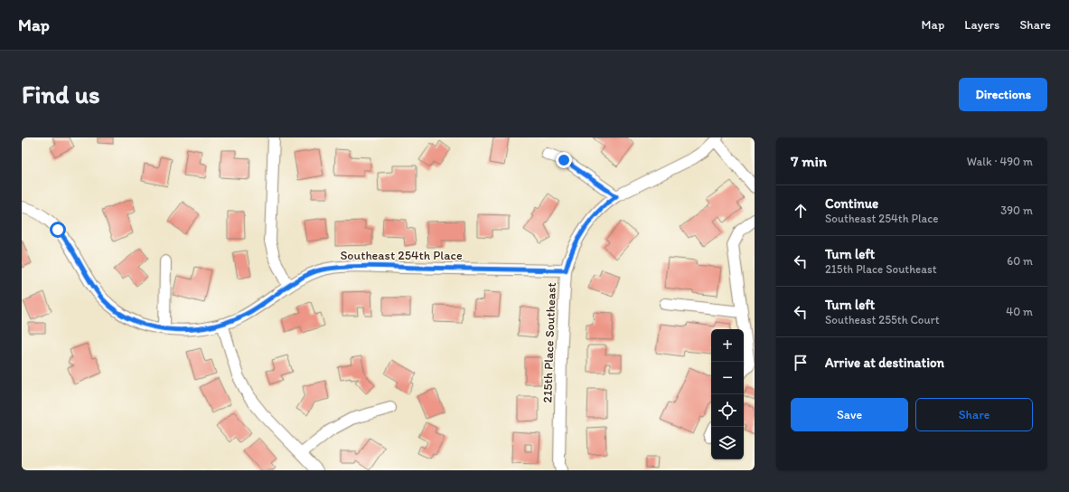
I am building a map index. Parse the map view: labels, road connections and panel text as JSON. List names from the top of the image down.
{
  "streets": {
    "street": ["Southeast 254th Place", "215th Place Southeast"]
  },
  "crossings": [
    ["Southeast 254th Place", "215th Place Southeast"]
  ],
  "page": {
    "header": "Map",
    "nav": ["Map", "Layers", "Share"],
    "buttons": [
      "Directions",
      ["Save", "Share"]
    ],
    "title": "Find us",
    "heading": ["7 min", "Walk · 490 m"],
    "list": [
      ["Continue", "Southeast 254th Place", "390 m"],
      ["Turn left", "215th Place Southeast", "60 m"],
      ["Turn left", "Southeast 255th Court", "40 m"],
      "Arrive at destination"
    ],
    "map_buttons": ["+", "−"]
  }
}
